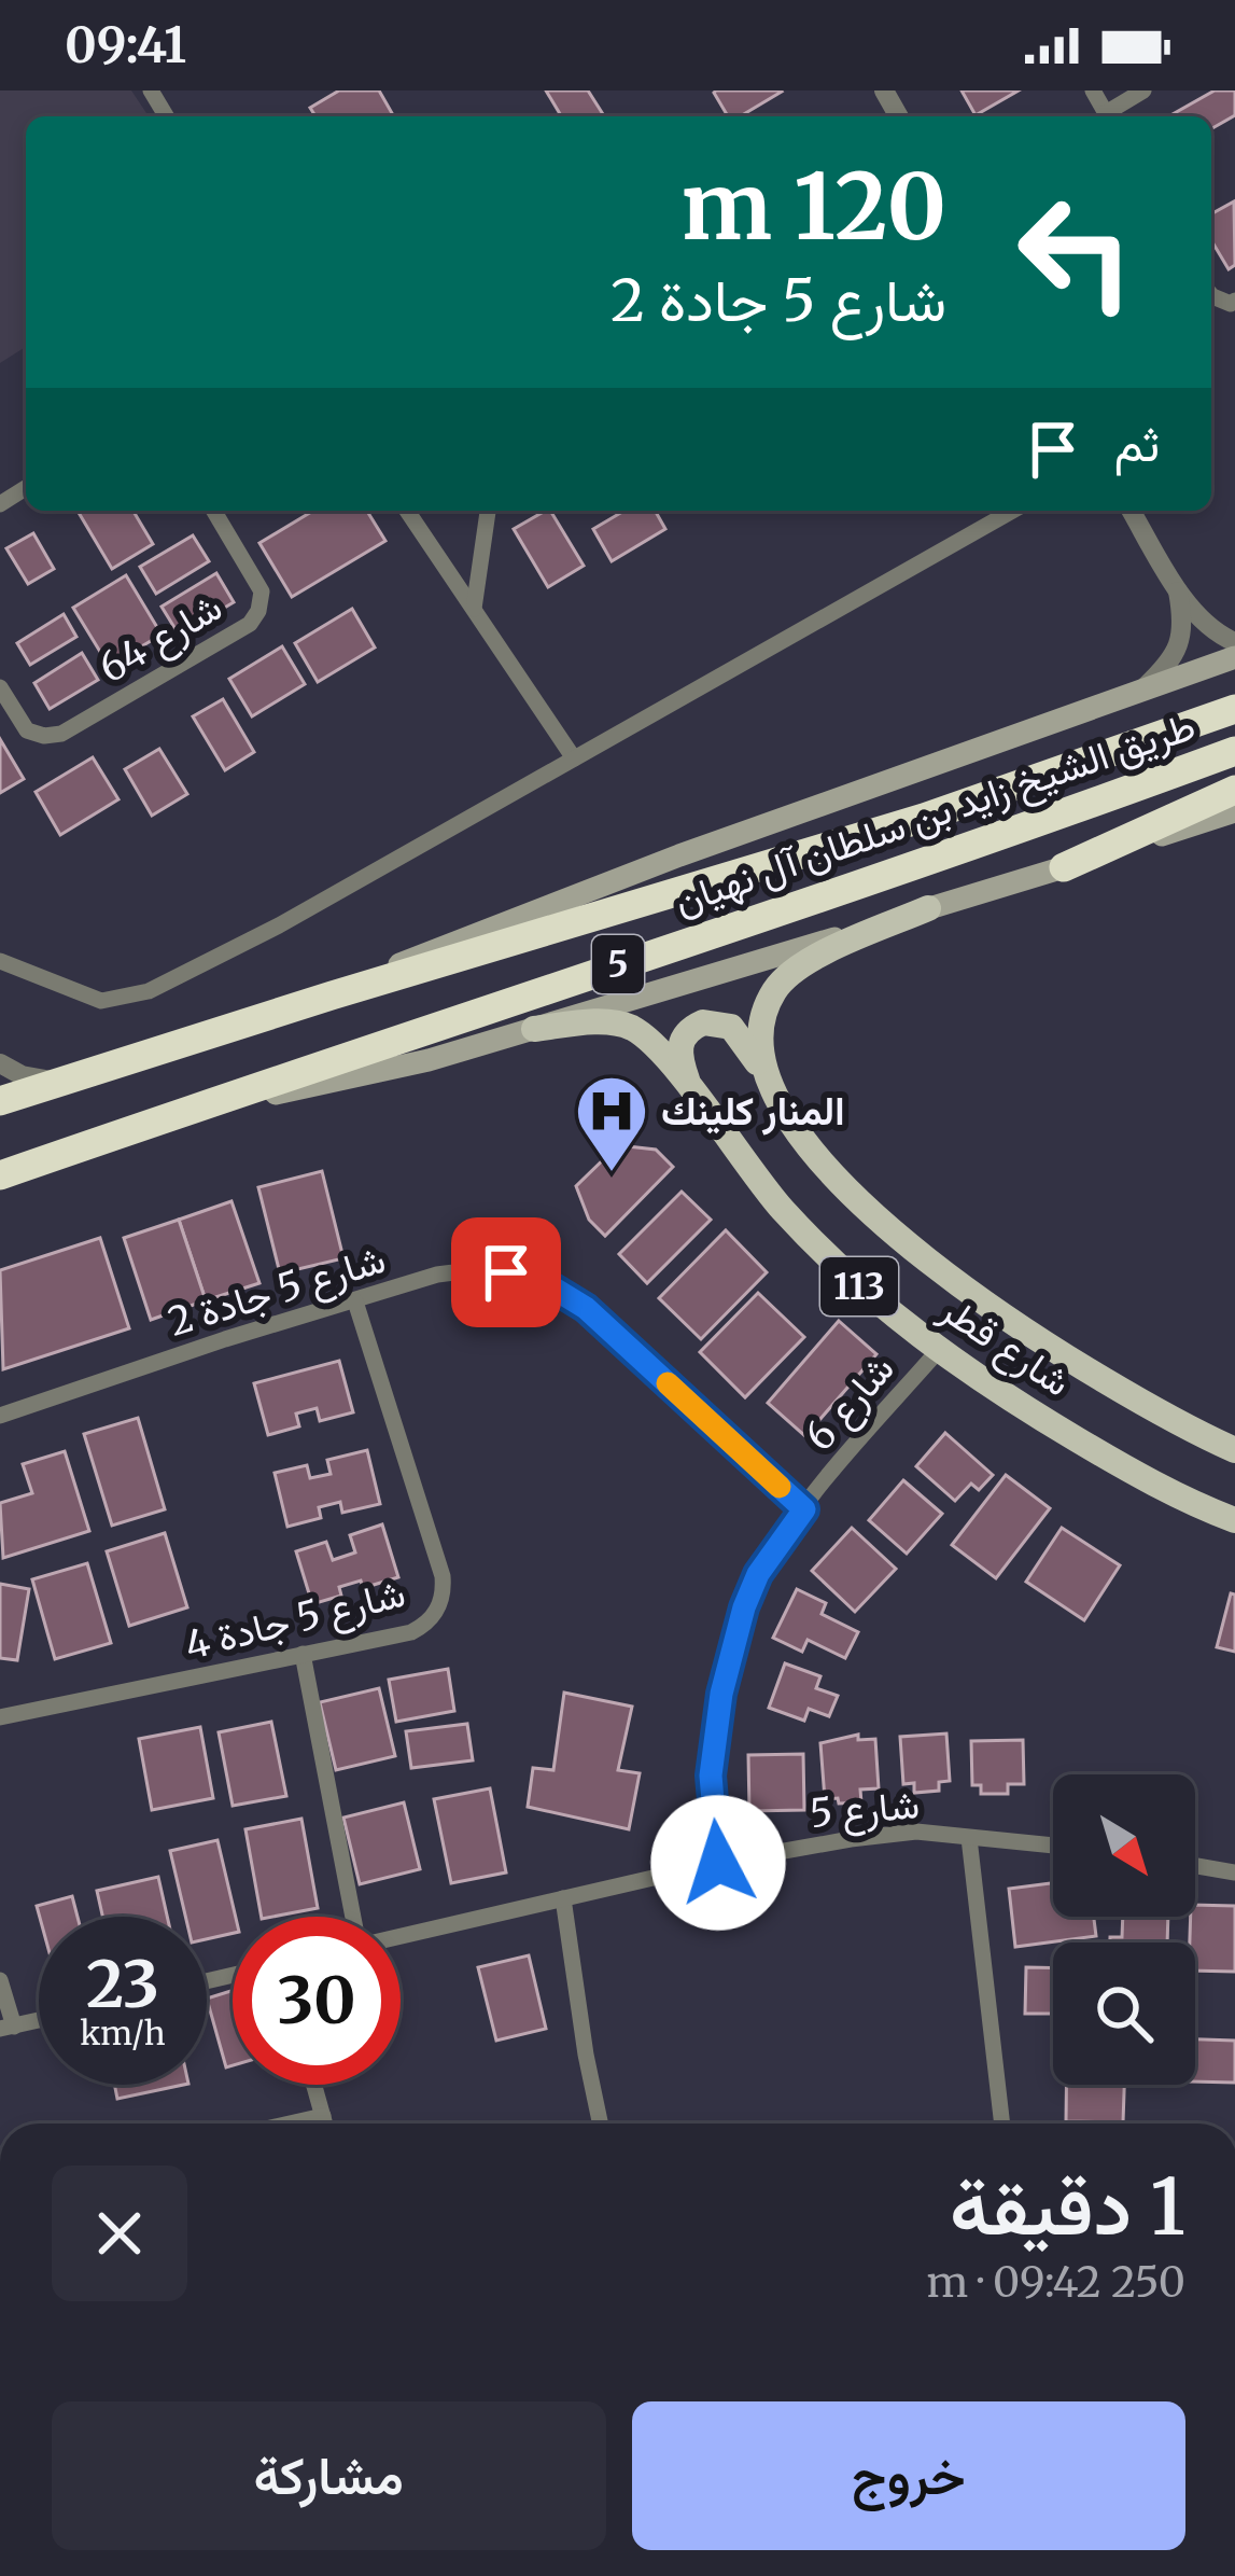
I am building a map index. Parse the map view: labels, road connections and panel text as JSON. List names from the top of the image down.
{
  "streets": {
    "highway": ["طريق الشيخ زايد بن سلطان آل نهيان", "5"],
    "main road": ["113", "شارع قطر"],
    "street": [
      "شارع 64",
      "شارع 5 جادة 2",
      "شارع 6",
      "شارع 5 جادة 4",
      "شارع 5"
    ]
  },
  "crossings": [
    ["شارع 5 جادة 2", "شارع 6"],
    ["شارع 5 جادة 2", "شارع 5 جادة 4"],
    ["شارع قطر", "شارع 6"],
    ["شارع 6", "شارع 5"]
  ],
  "places": {
    "hospital": ["المنار كلينك"]
  },
  "north": "bottom right",
  "page": {
    "status": "09:41",
    "turn": ["120 m", "شارع 5 جادة 2"],
    "then": "ثم",
    "speed": "23 km/h",
    "limit": "30",
    "heading": ["1 دقيقة", "250 m · 09:42"],
    "buttons": ["خروج", "مشاركة"]
  }
}
